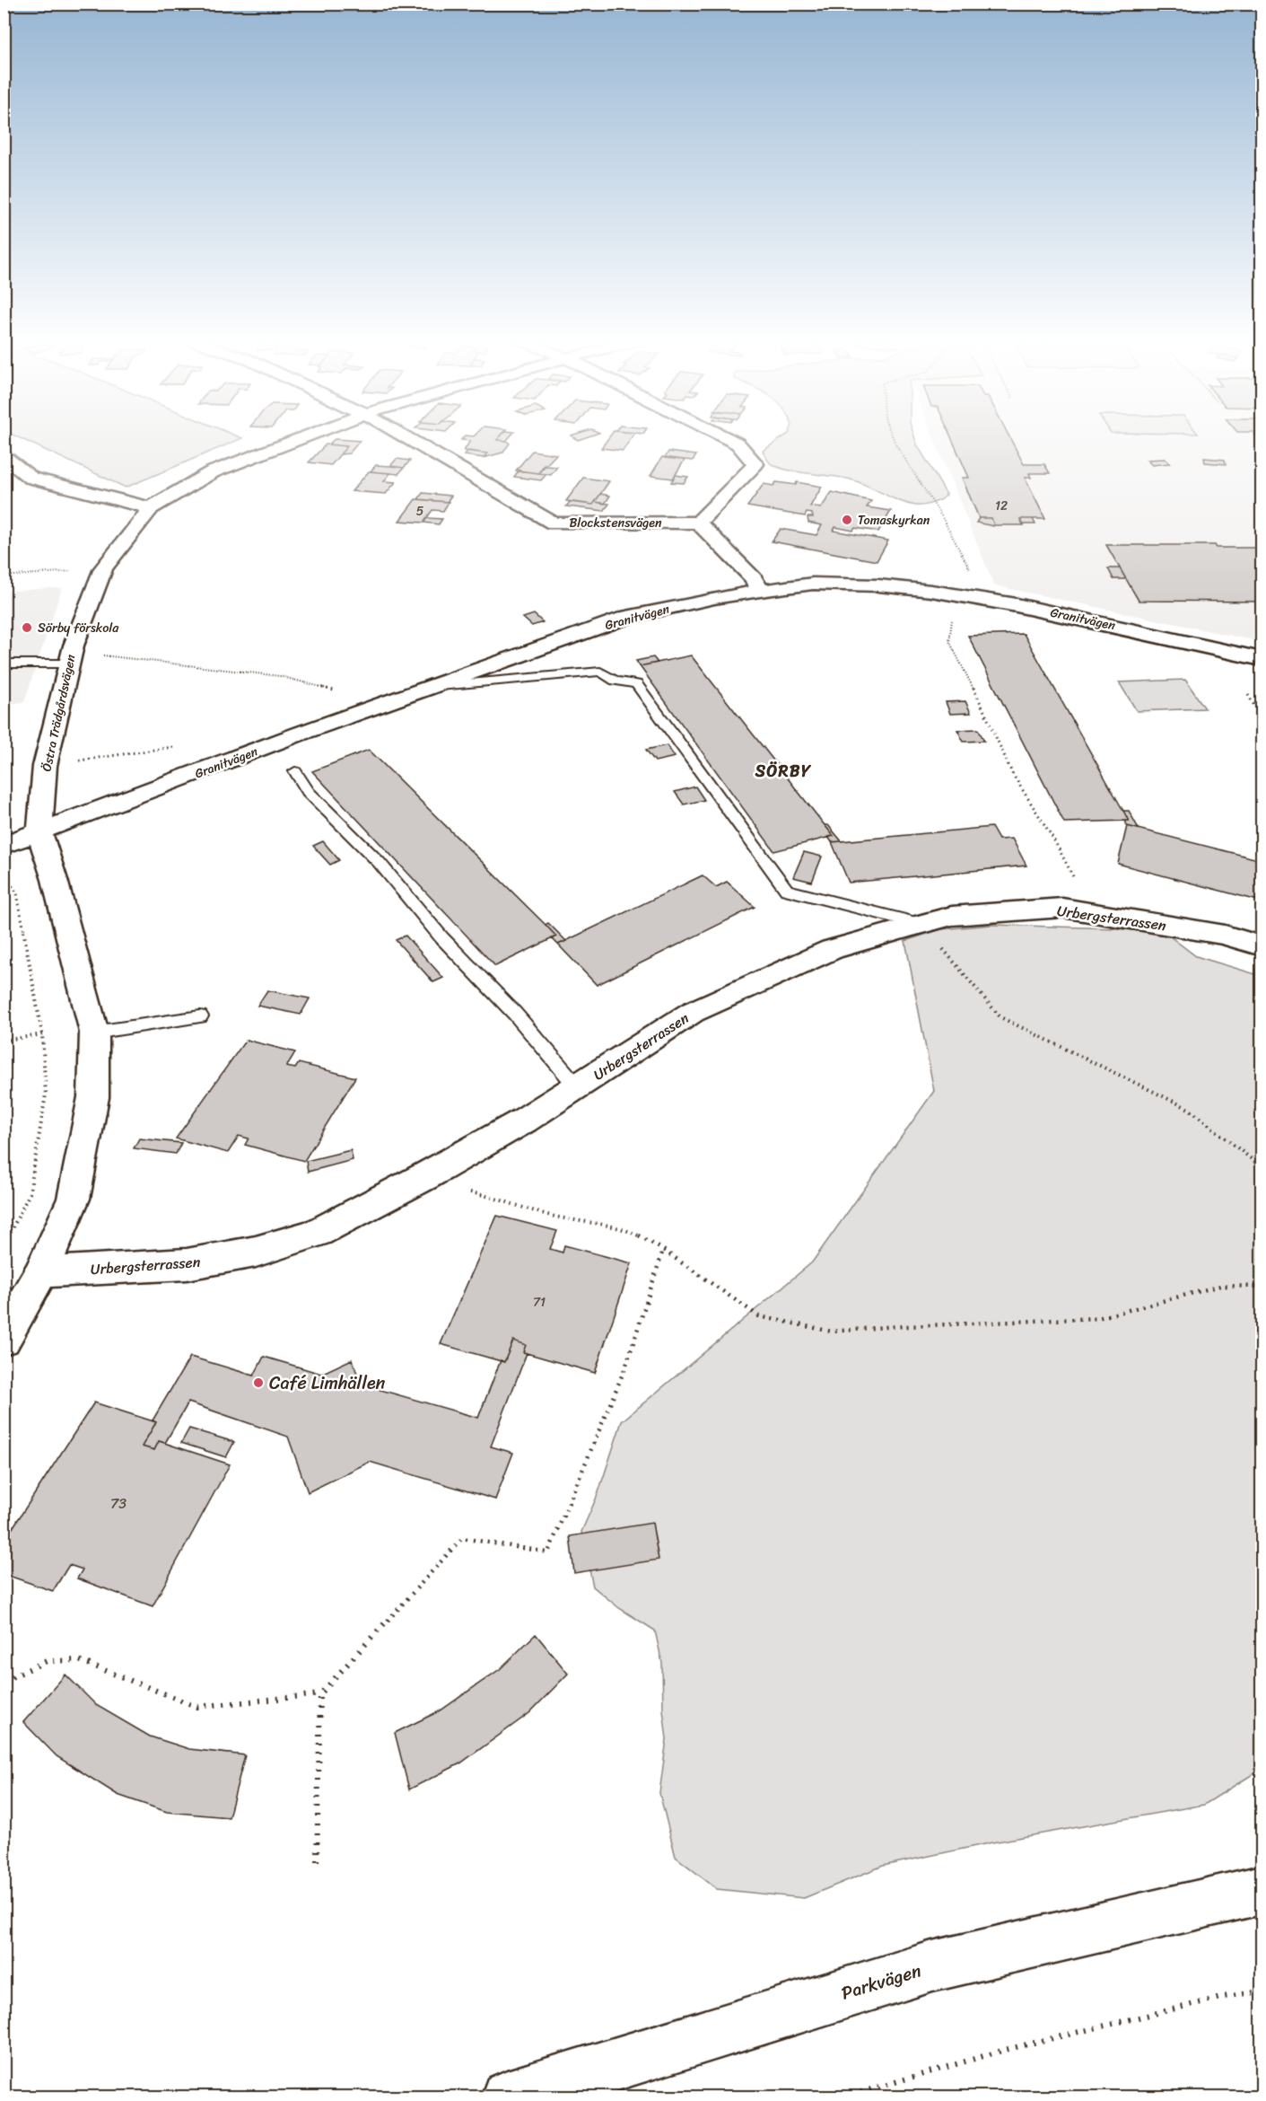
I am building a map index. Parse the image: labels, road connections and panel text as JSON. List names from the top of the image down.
{
  "streets": {
    "street": [
      "Blockstensvägen",
      "Granitvägen",
      "Östra Trädgårdsvägen",
      "Urbergsterrassen",
      "Parkvägen"
    ]
  },
  "crossings": [
    ["Granitvägen", "Östra Trädgårdsvägen"],
    ["Östra Trädgårdsvägen", "Urbergsterrassen"]
  ],
  "districts": ["SÖRBY"],
  "places": ["Tomaskyrkan", "Sörby förskola", "Café Limhällen"],
  "house_numbers": [
    "12",
    "5",
    "71",
    "73"
  ]
}
